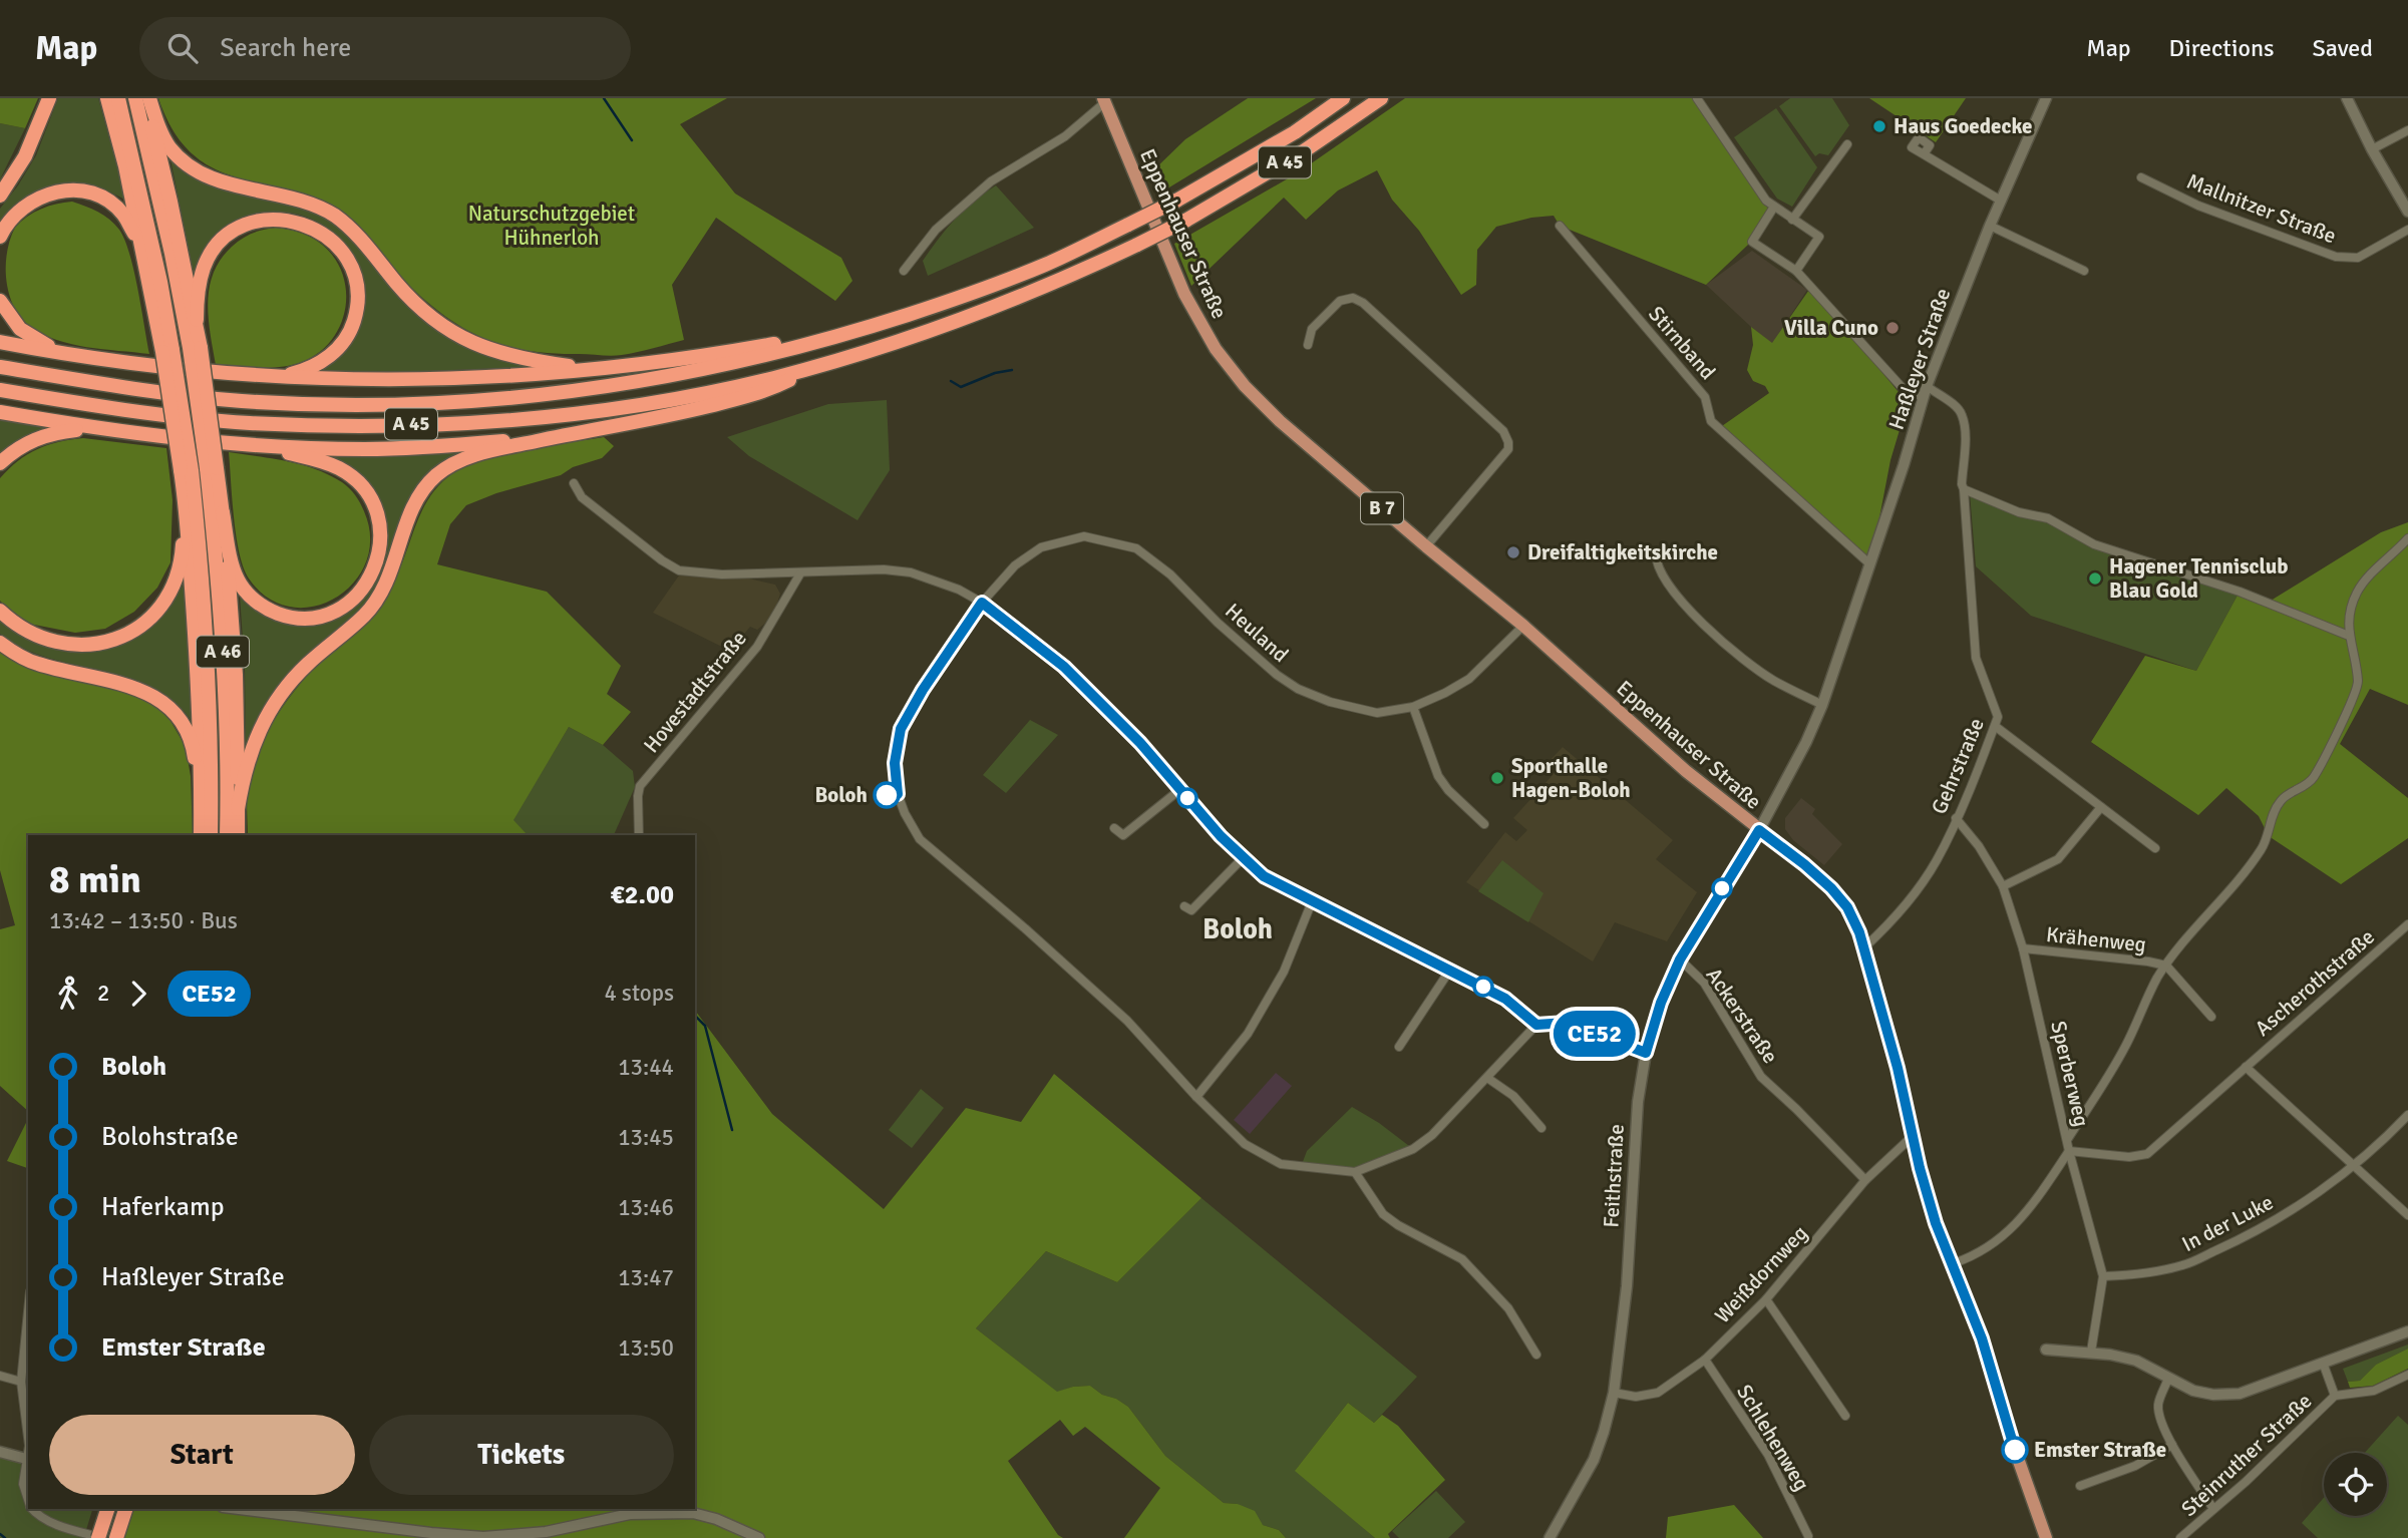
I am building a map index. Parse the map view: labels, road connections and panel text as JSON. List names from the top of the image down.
{
  "streets": {
    "highway": ["A 45", "A 46"],
    "main road": [
      "Eppenhauser Straße",
      "Haßleyer Straße",
      "B 7",
      "Feithstraße"
    ],
    "street": [
      "Mallnitzer Straße",
      "Stirnband",
      "Heuland",
      "Hovestadtstraße",
      "Gehrstraße",
      "Krähenweg",
      "Ascherothstraße",
      "Ackerstraße",
      "Sperberweg",
      "In der Luke",
      "Weißdornweg",
      "Schlehenweg",
      "Steinruther Straße"
    ]
  },
  "crossings": [
    ["Eppenhauser Straße", "Haßleyer Straße"],
    ["Eppenhauser Straße", "Heuland"],
    ["Eppenhauser Straße", "Gehrstraße"],
    ["Eppenhauser Straße", "Feithstraße"],
    ["Eppenhauser Straße", "Weißdornweg"],
    ["Stirnband", "Haßleyer Straße"],
    ["Haßleyer Straße", "Gehrstraße"],
    ["Haßleyer Straße", "Feithstraße"],
    ["Gehrstraße", "Sperberweg"],
    ["Krähenweg", "Sperberweg"],
    ["Ascherothstraße", "Sperberweg"],
    ["Ackerstraße", "Feithstraße"],
    ["Ackerstraße", "Weißdornweg"],
    ["Sperberweg", "In der Luke"],
    ["Feithstraße", "Weißdornweg"],
    ["Weißdornweg", "Schlehenweg"]
  ],
  "districts": ["Boloh"],
  "parks": ["Naturschutzgebiet Hühnerloh"],
  "places": [
    "Haus Goedecke",
    "Villa Cuno",
    "Dreifaltigkeitskirche",
    "Hagener Tennisclub Blau Gold",
    "Sporthalle Hagen-Boloh",
    "Boloh",
    "Emster Straße"
  ],
  "lines": ["bus line CE52"],
  "page": {
    "header": "Map",
    "search": "Search here",
    "nav": ["Map", "Directions", "Saved"],
    "on_map": "CE52",
    "heading": ["8 min", "13:42 – 13:50 · Bus", "€2.00"],
    "legs": ["2", "CE52", "4 stops"],
    "list": [
      {
        "name": "Boloh",
        "value": "13:44"
      },
      {
        "name": "Bolohstraße",
        "value": "13:45"
      },
      {
        "name": "Haferkamp",
        "value": "13:46"
      },
      {
        "name": "Haßleyer Straße",
        "value": "13:47"
      },
      {
        "name": "Emster Straße",
        "value": "13:50"
      }
    ],
    "buttons": ["Start", "Tickets"]
  }
}
